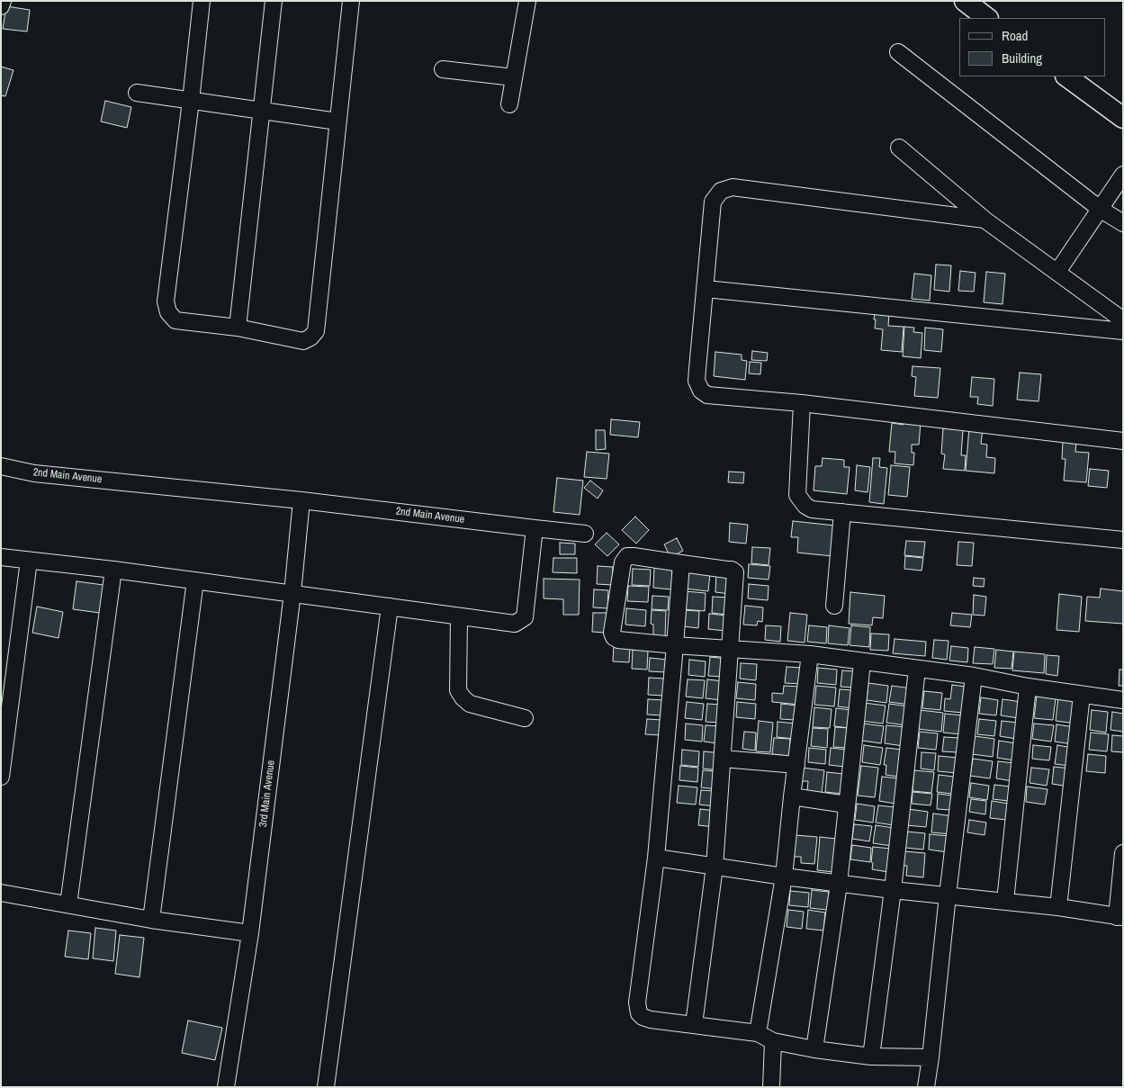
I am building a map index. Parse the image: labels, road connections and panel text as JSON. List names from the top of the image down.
{
  "streets": {
    "street": ["2nd Main Avenue", "3rd Main Avenue"]
  },
  "crossings": [
    ["2nd Main Avenue", "3rd Main Avenue"]
  ],
  "legend": ["Road", "Building"]
}
